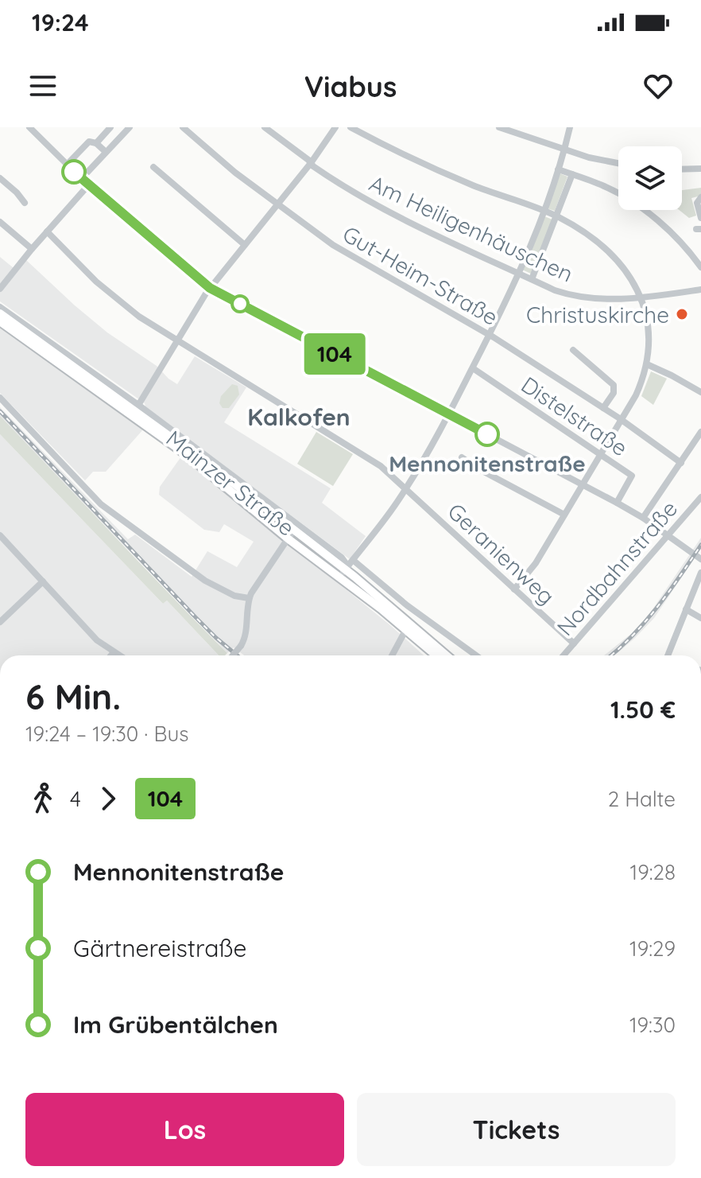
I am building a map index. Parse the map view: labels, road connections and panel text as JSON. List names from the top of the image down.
{
  "streets": {
    "main road": ["Mainzer Straße"],
    "street": [
      "Am Heiligenhäuschen",
      "Gut-Heim-Straße",
      "Distelstraße",
      "Geranienweg",
      "Nordbahnstraße"
    ]
  },
  "crossings": [
    ["Geranienweg", "Nordbahnstraße"]
  ],
  "districts": ["Kalkofen"],
  "places": ["Christuskirche", "Mennonitenstraße"],
  "lines": ["bus line 104"],
  "page": {
    "status": "19:24",
    "header": "Viabus",
    "on_map": "104",
    "heading": ["6 Min.", "19:24 – 19:30 · Bus", "1.50 €"],
    "legs": ["4", "104", "2 Halte"],
    "list": [
      {
        "name": "Mennonitenstraße",
        "value": "19:28"
      },
      {
        "name": "Gärtnereistraße",
        "value": "19:29"
      },
      {
        "name": "Im Grübentälchen",
        "value": "19:30"
      }
    ],
    "buttons": ["Los", "Tickets"]
  }
}
